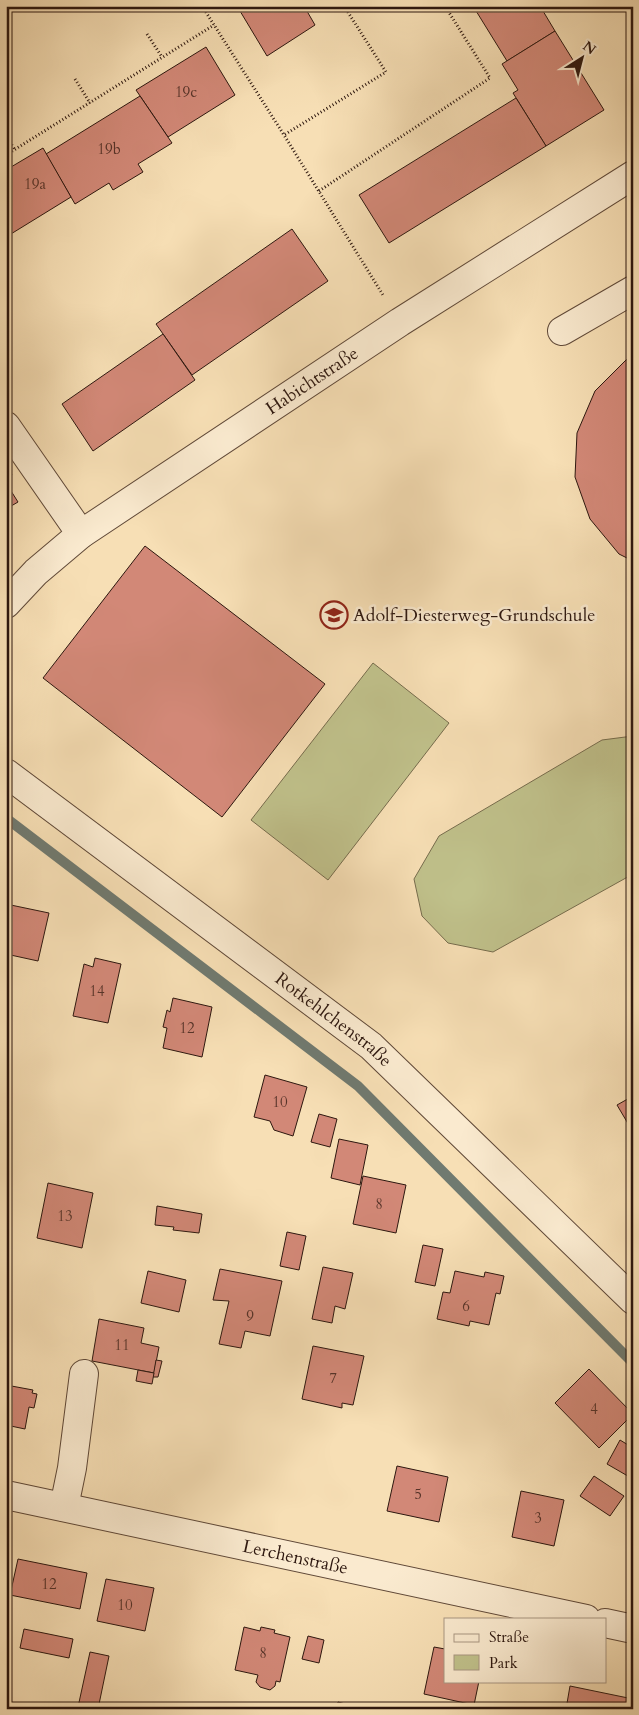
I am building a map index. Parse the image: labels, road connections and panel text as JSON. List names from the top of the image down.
{
  "streets": {
    "street": ["Habichtstraße", "Rotkehlchenstraße", "Lerchenstraße"]
  },
  "places": {
    "school or university": ["Adolf-Diesterweg-Grundschule"]
  },
  "house_numbers": [
    "19c",
    "19b",
    "19a",
    "14",
    "12",
    "10",
    "8",
    "13",
    "6",
    "9",
    "11",
    "7",
    "4",
    "5",
    "3",
    "12",
    "10",
    "8"
  ],
  "legend": ["Straße", "Park"],
  "north": "top right"
}
